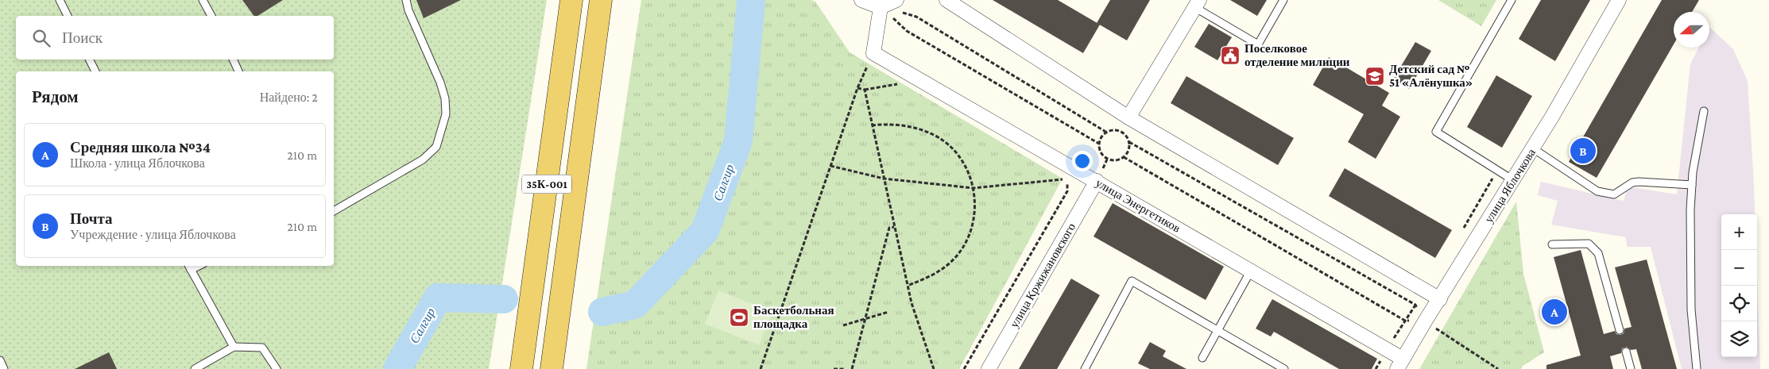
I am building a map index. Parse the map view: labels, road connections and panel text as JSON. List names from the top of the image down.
{
  "streets": {
    "main road": ["35К-001"],
    "street": ["улица Яблочкова", "улица Энергетиков", "улица Кржижановского"]
  },
  "crossings": [
    ["улица Яблочкова", "улица Энергетиков"],
    ["улица Энергетиков", "улица Кржижановского"]
  ],
  "water": ["Салгир"],
  "places": {
    "public building": ["Поселковое отделение милиции"],
    "school or university": ["Детский сад № 51 «Алёнушка»"],
    "sports": ["Баскетбольная площадка"]
  },
  "north": "left",
  "page": {
    "search": "Поиск",
    "heading": ["Рядом", "Найдено: 2"],
    "list": [
      {
        "mark": "A",
        "name": "Средняя школа №34",
        "note": "Школа · улица Яблочкова",
        "value": "210 m"
      },
      {
        "mark": "B",
        "name": "Почта",
        "note": "Учреждение · улица Яблочкова",
        "value": "210 m"
      }
    ],
    "pins": ["B", "A"],
    "map_buttons": ["+", "−"]
  }
}
